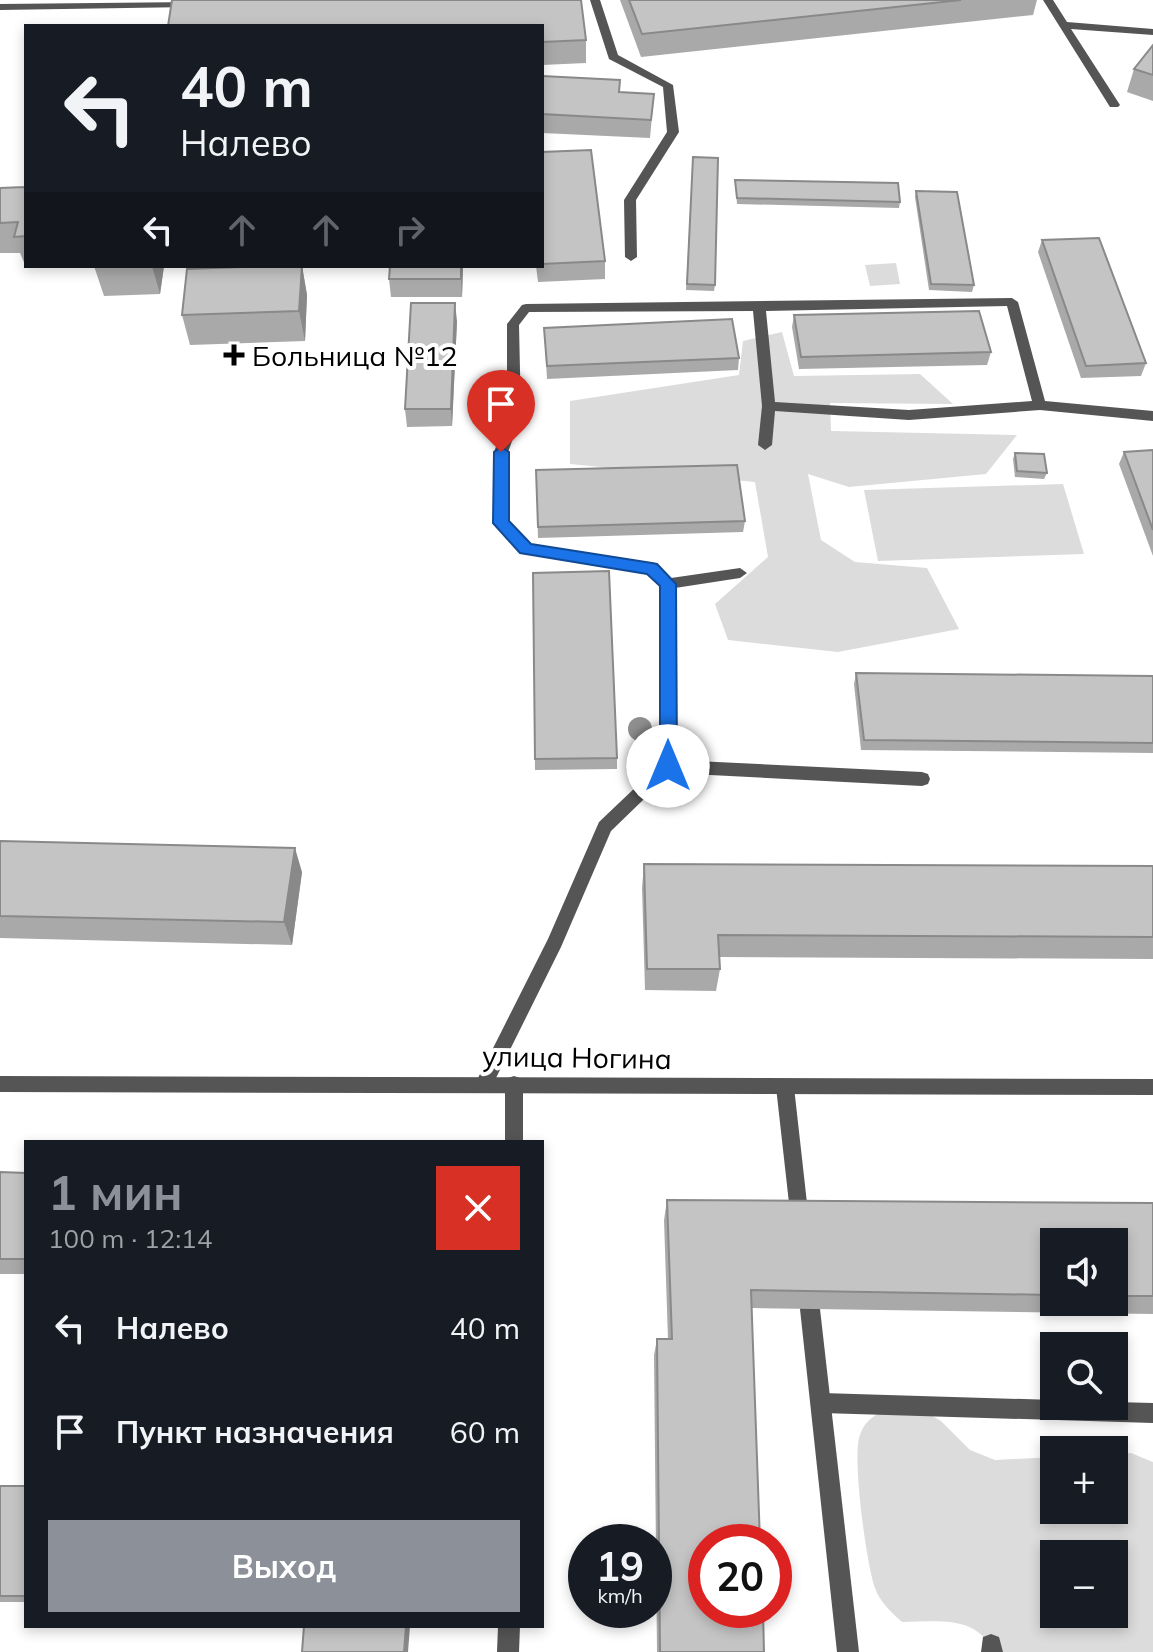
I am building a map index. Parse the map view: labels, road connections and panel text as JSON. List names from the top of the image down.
{
  "streets": {
    "street": ["улица Ногина"]
  },
  "places": {
    "health": ["Больница №12"]
  },
  "page": {
    "turn": ["40 m", "Налево"],
    "heading": ["1 мин", "100 m · 12:14"],
    "map_buttons": ["+", "−"],
    "list": [
      {
        "name": "Налево",
        "value": "40 m"
      },
      {
        "name": "Пункт назначения",
        "value": "60 m"
      }
    ],
    "buttons": "Выход",
    "speed": "19 km/h",
    "limit": "20"
  }
}
